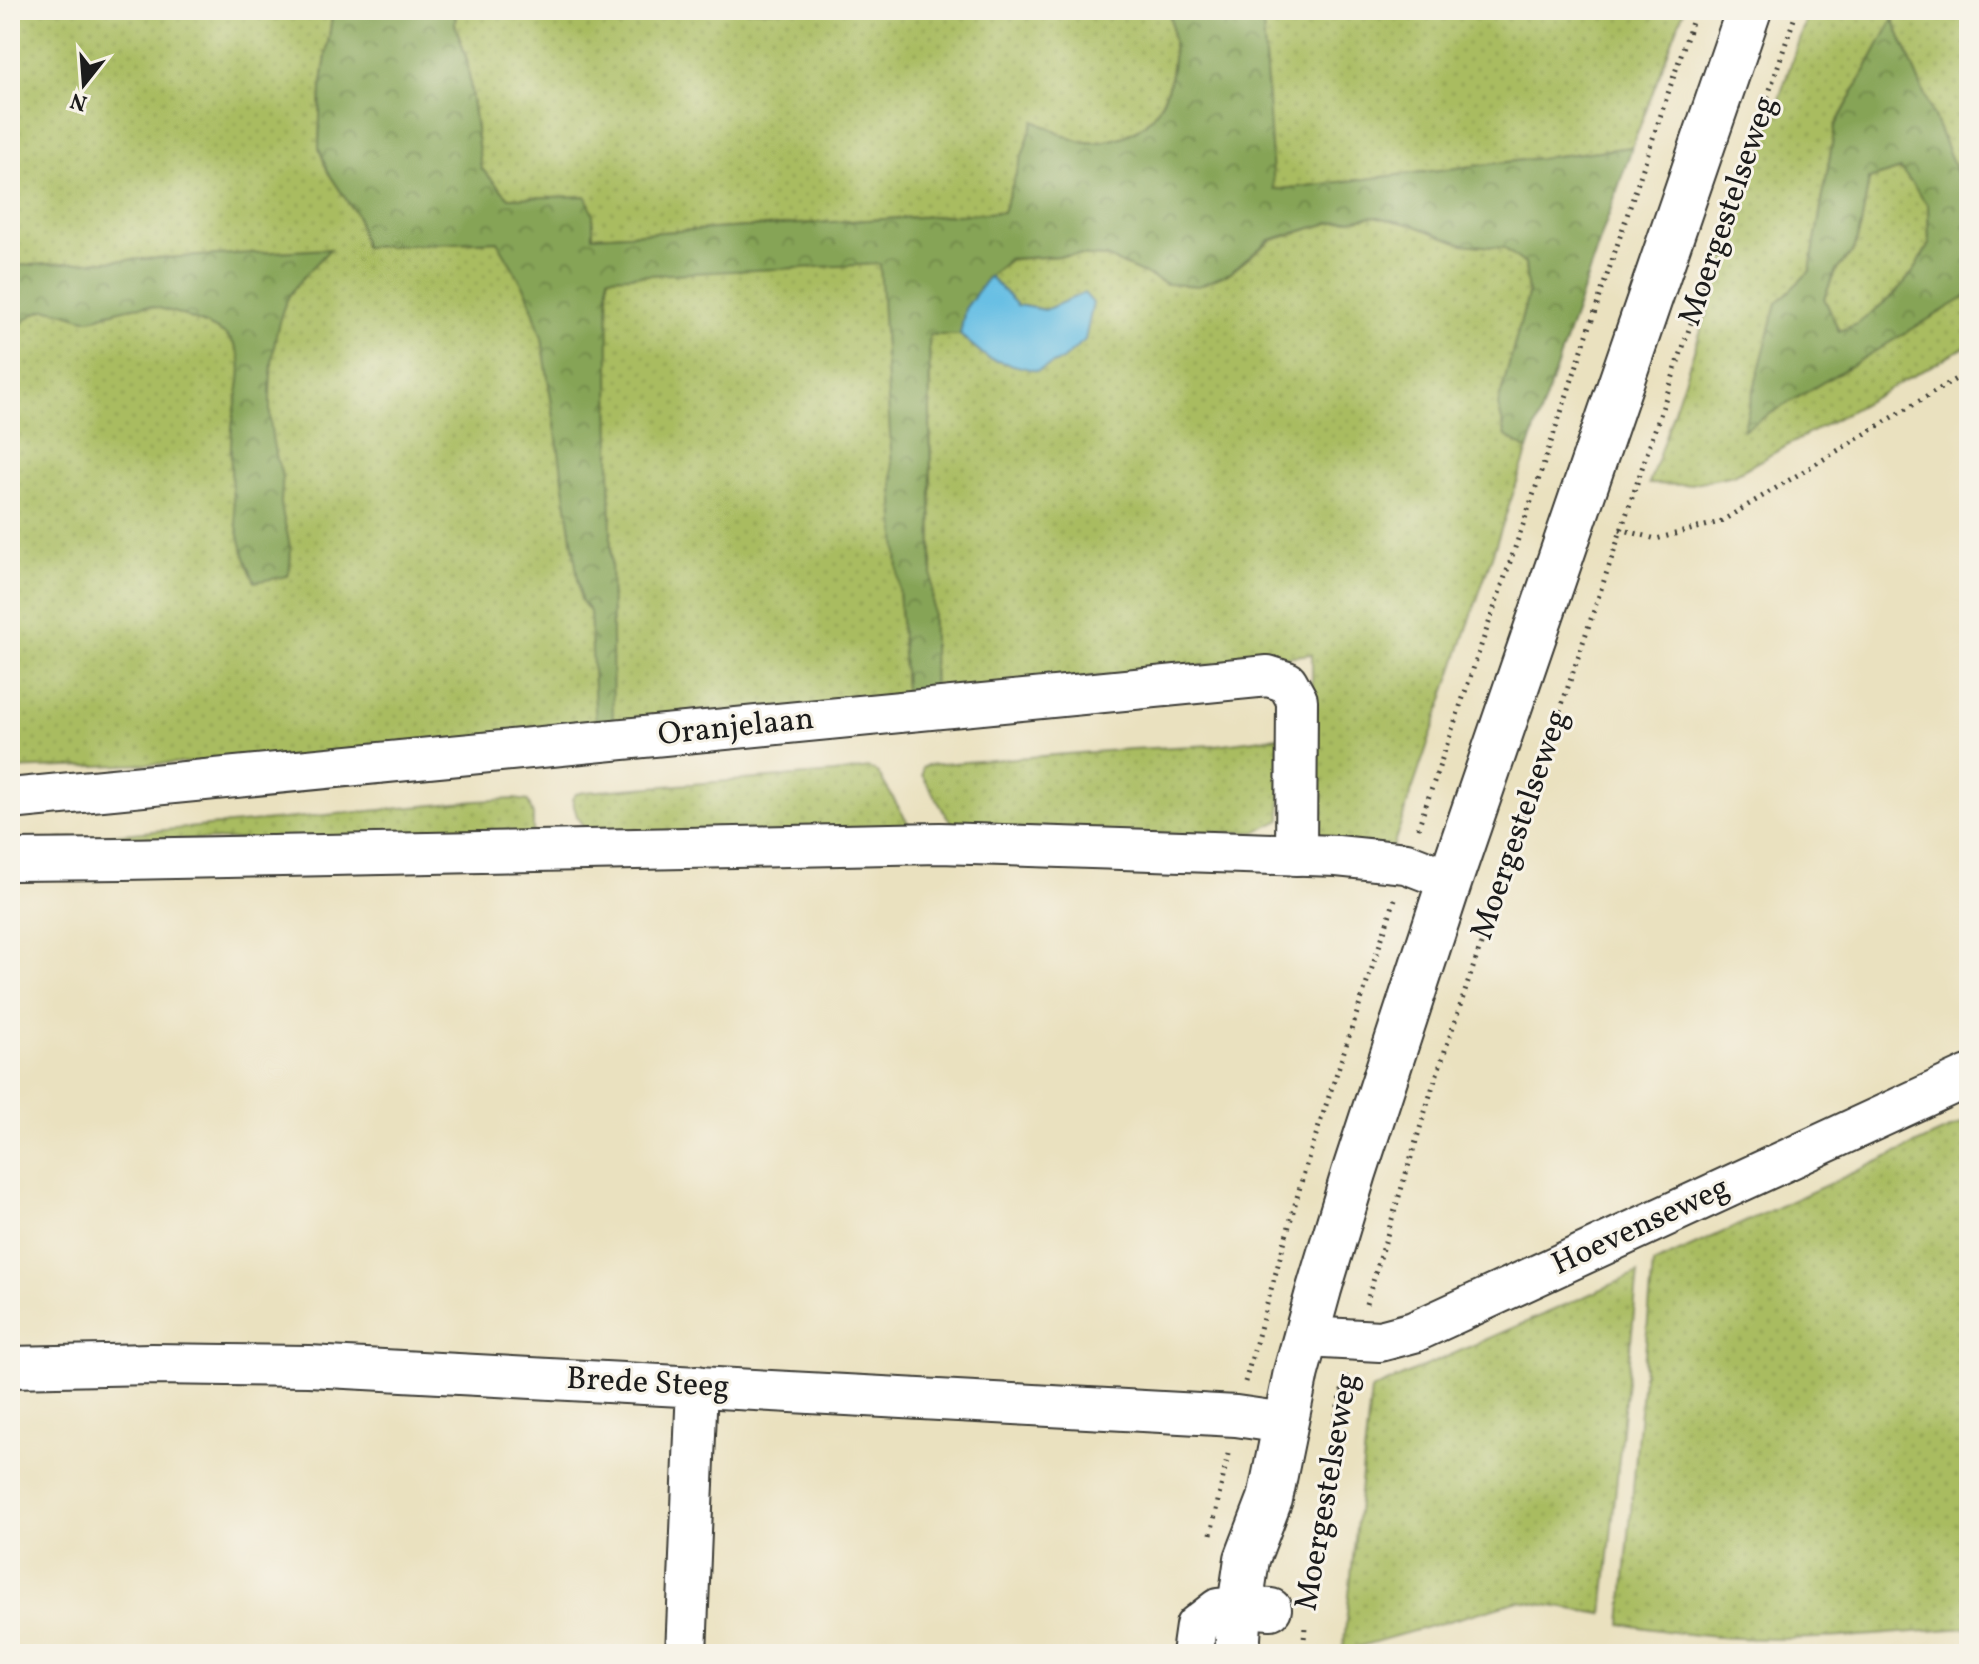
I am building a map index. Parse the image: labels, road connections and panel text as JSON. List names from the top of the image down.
{
  "streets": {
    "main road": ["Moergestelseweg"],
    "street": ["Oranjelaan", "Hoevenseweg", "Brede Steeg"]
  },
  "crossings": [
    ["Moergestelseweg", "Hoevenseweg"],
    ["Moergestelseweg", "Brede Steeg"]
  ],
  "north": "bottom"
}
